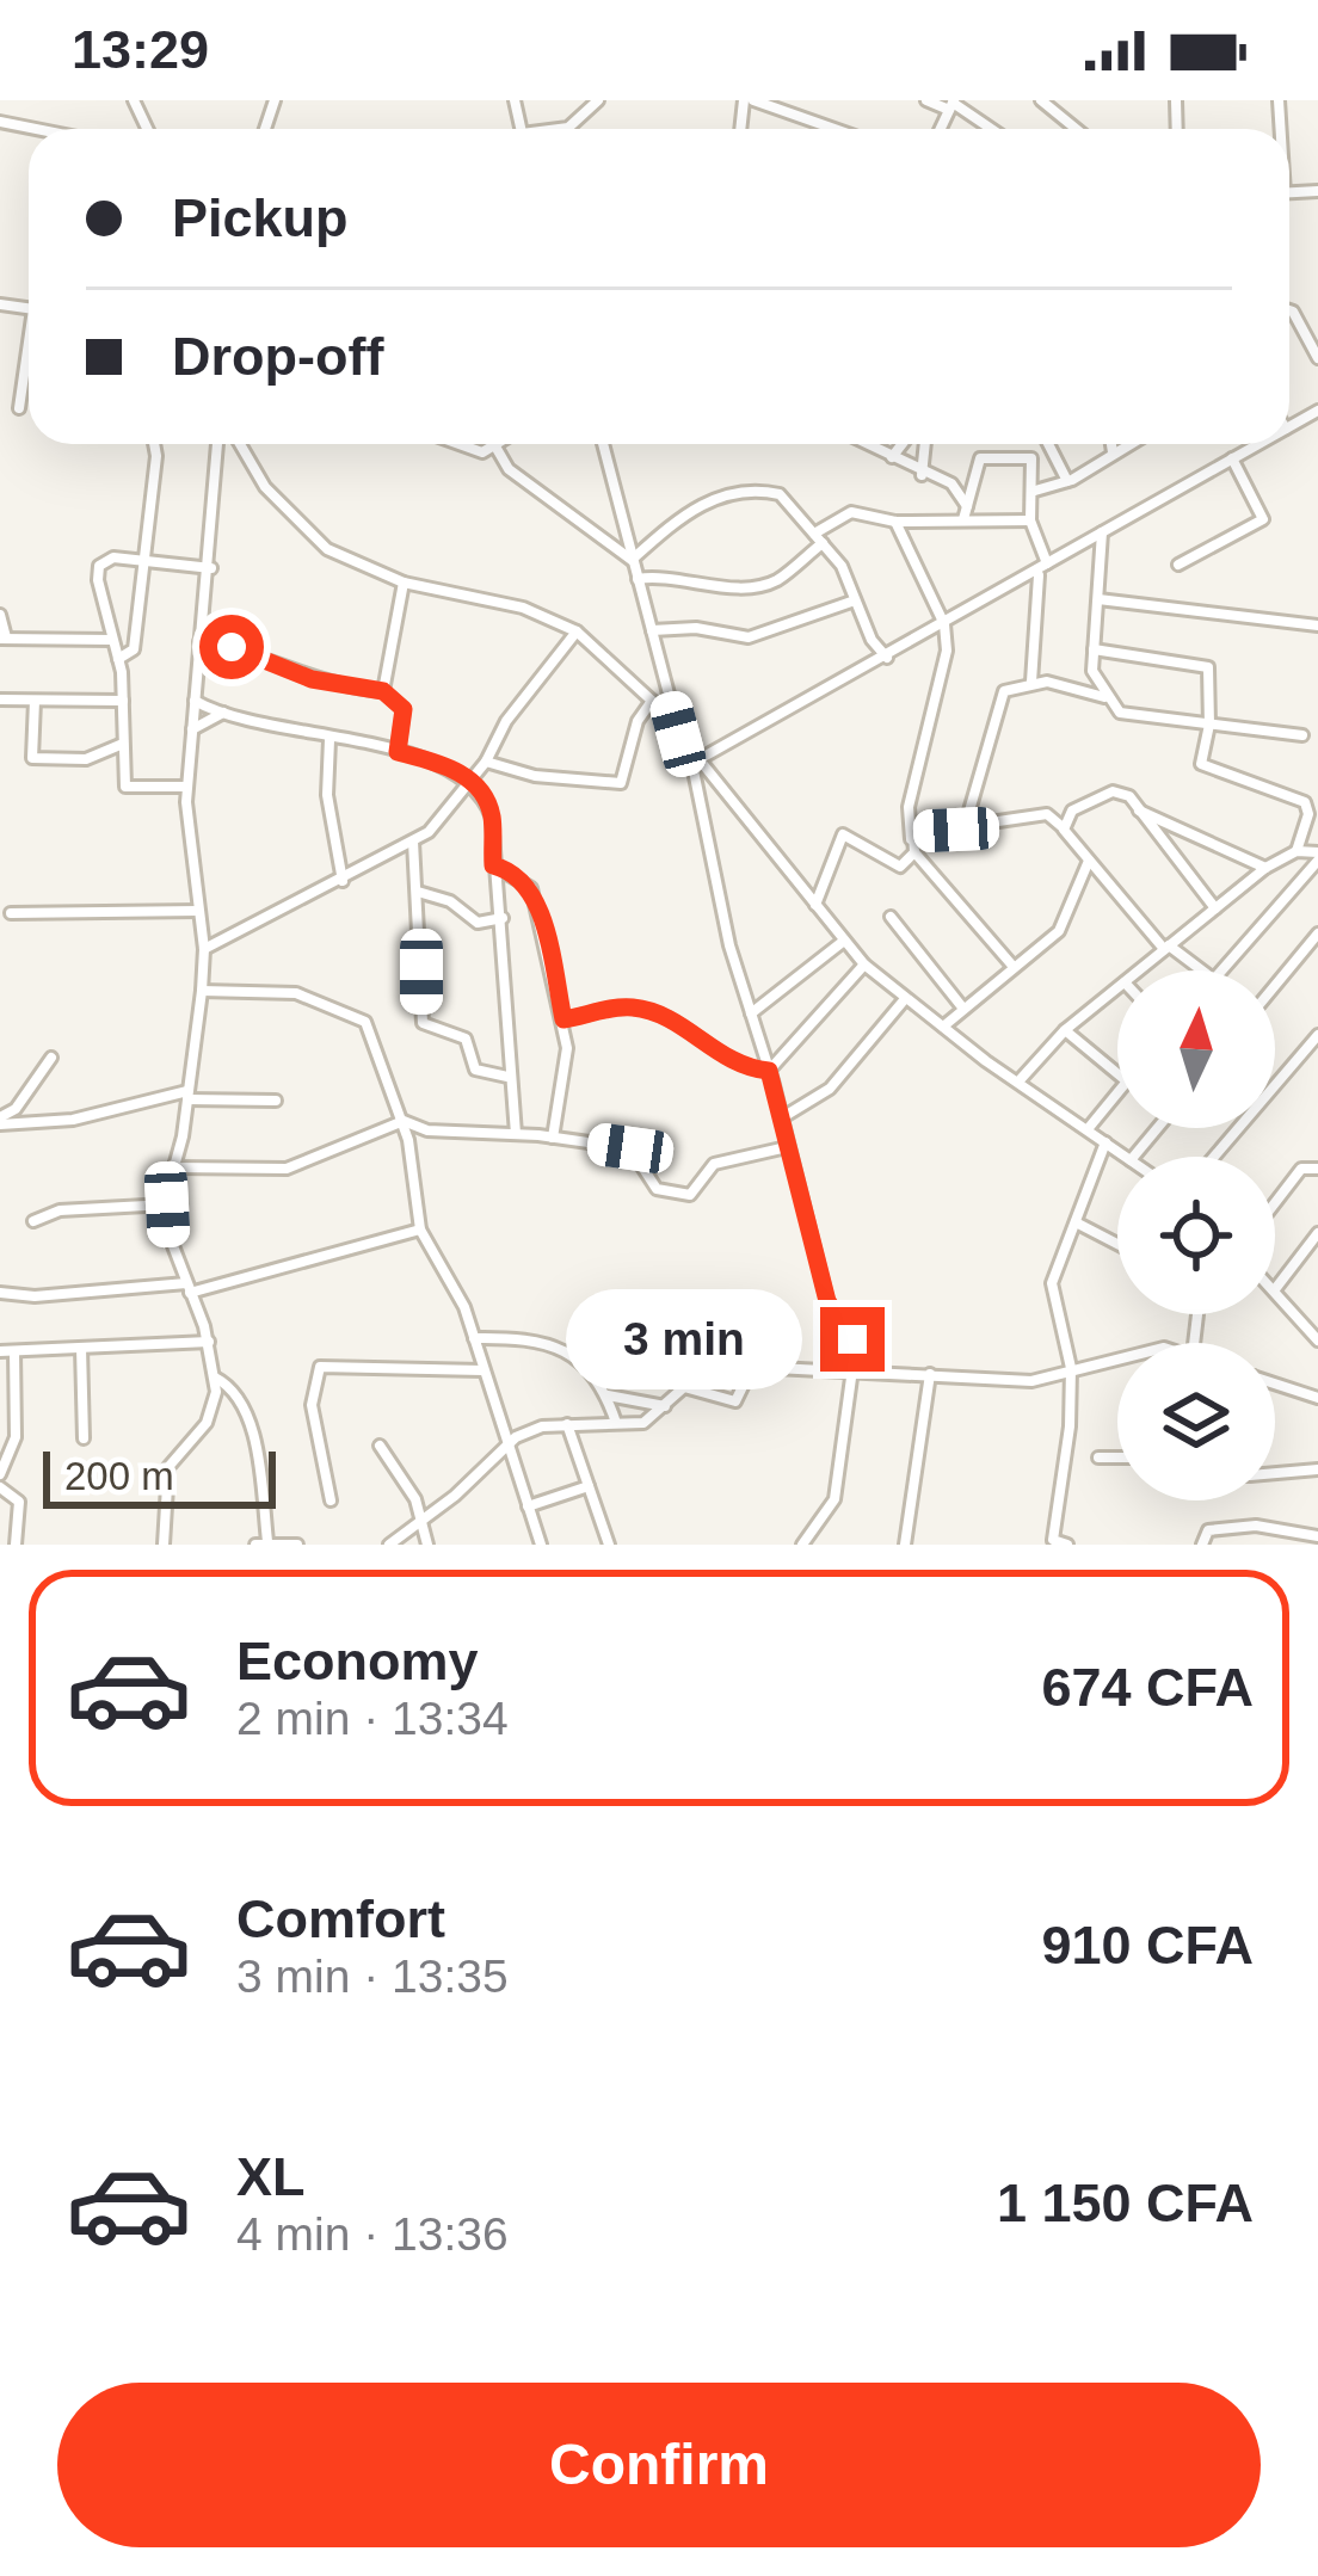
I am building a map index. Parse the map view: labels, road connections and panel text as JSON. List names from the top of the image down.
{
  "scale_bar": "200 m",
  "north": "top",
  "page": {
    "status": "13:29",
    "banner": ["Pickup", "Drop-off"],
    "bubble": "3 min",
    "scale": "200 m",
    "list": [
      {
        "name": "Economy",
        "note": "2 min · 13:34",
        "value": "674 CFA"
      },
      {
        "name": "Comfort",
        "note": "3 min · 13:35",
        "value": "910 CFA"
      },
      {
        "name": "XL",
        "note": "4 min · 13:36",
        "value": "1 150 CFA"
      }
    ],
    "buttons": "Confirm"
  }
}
